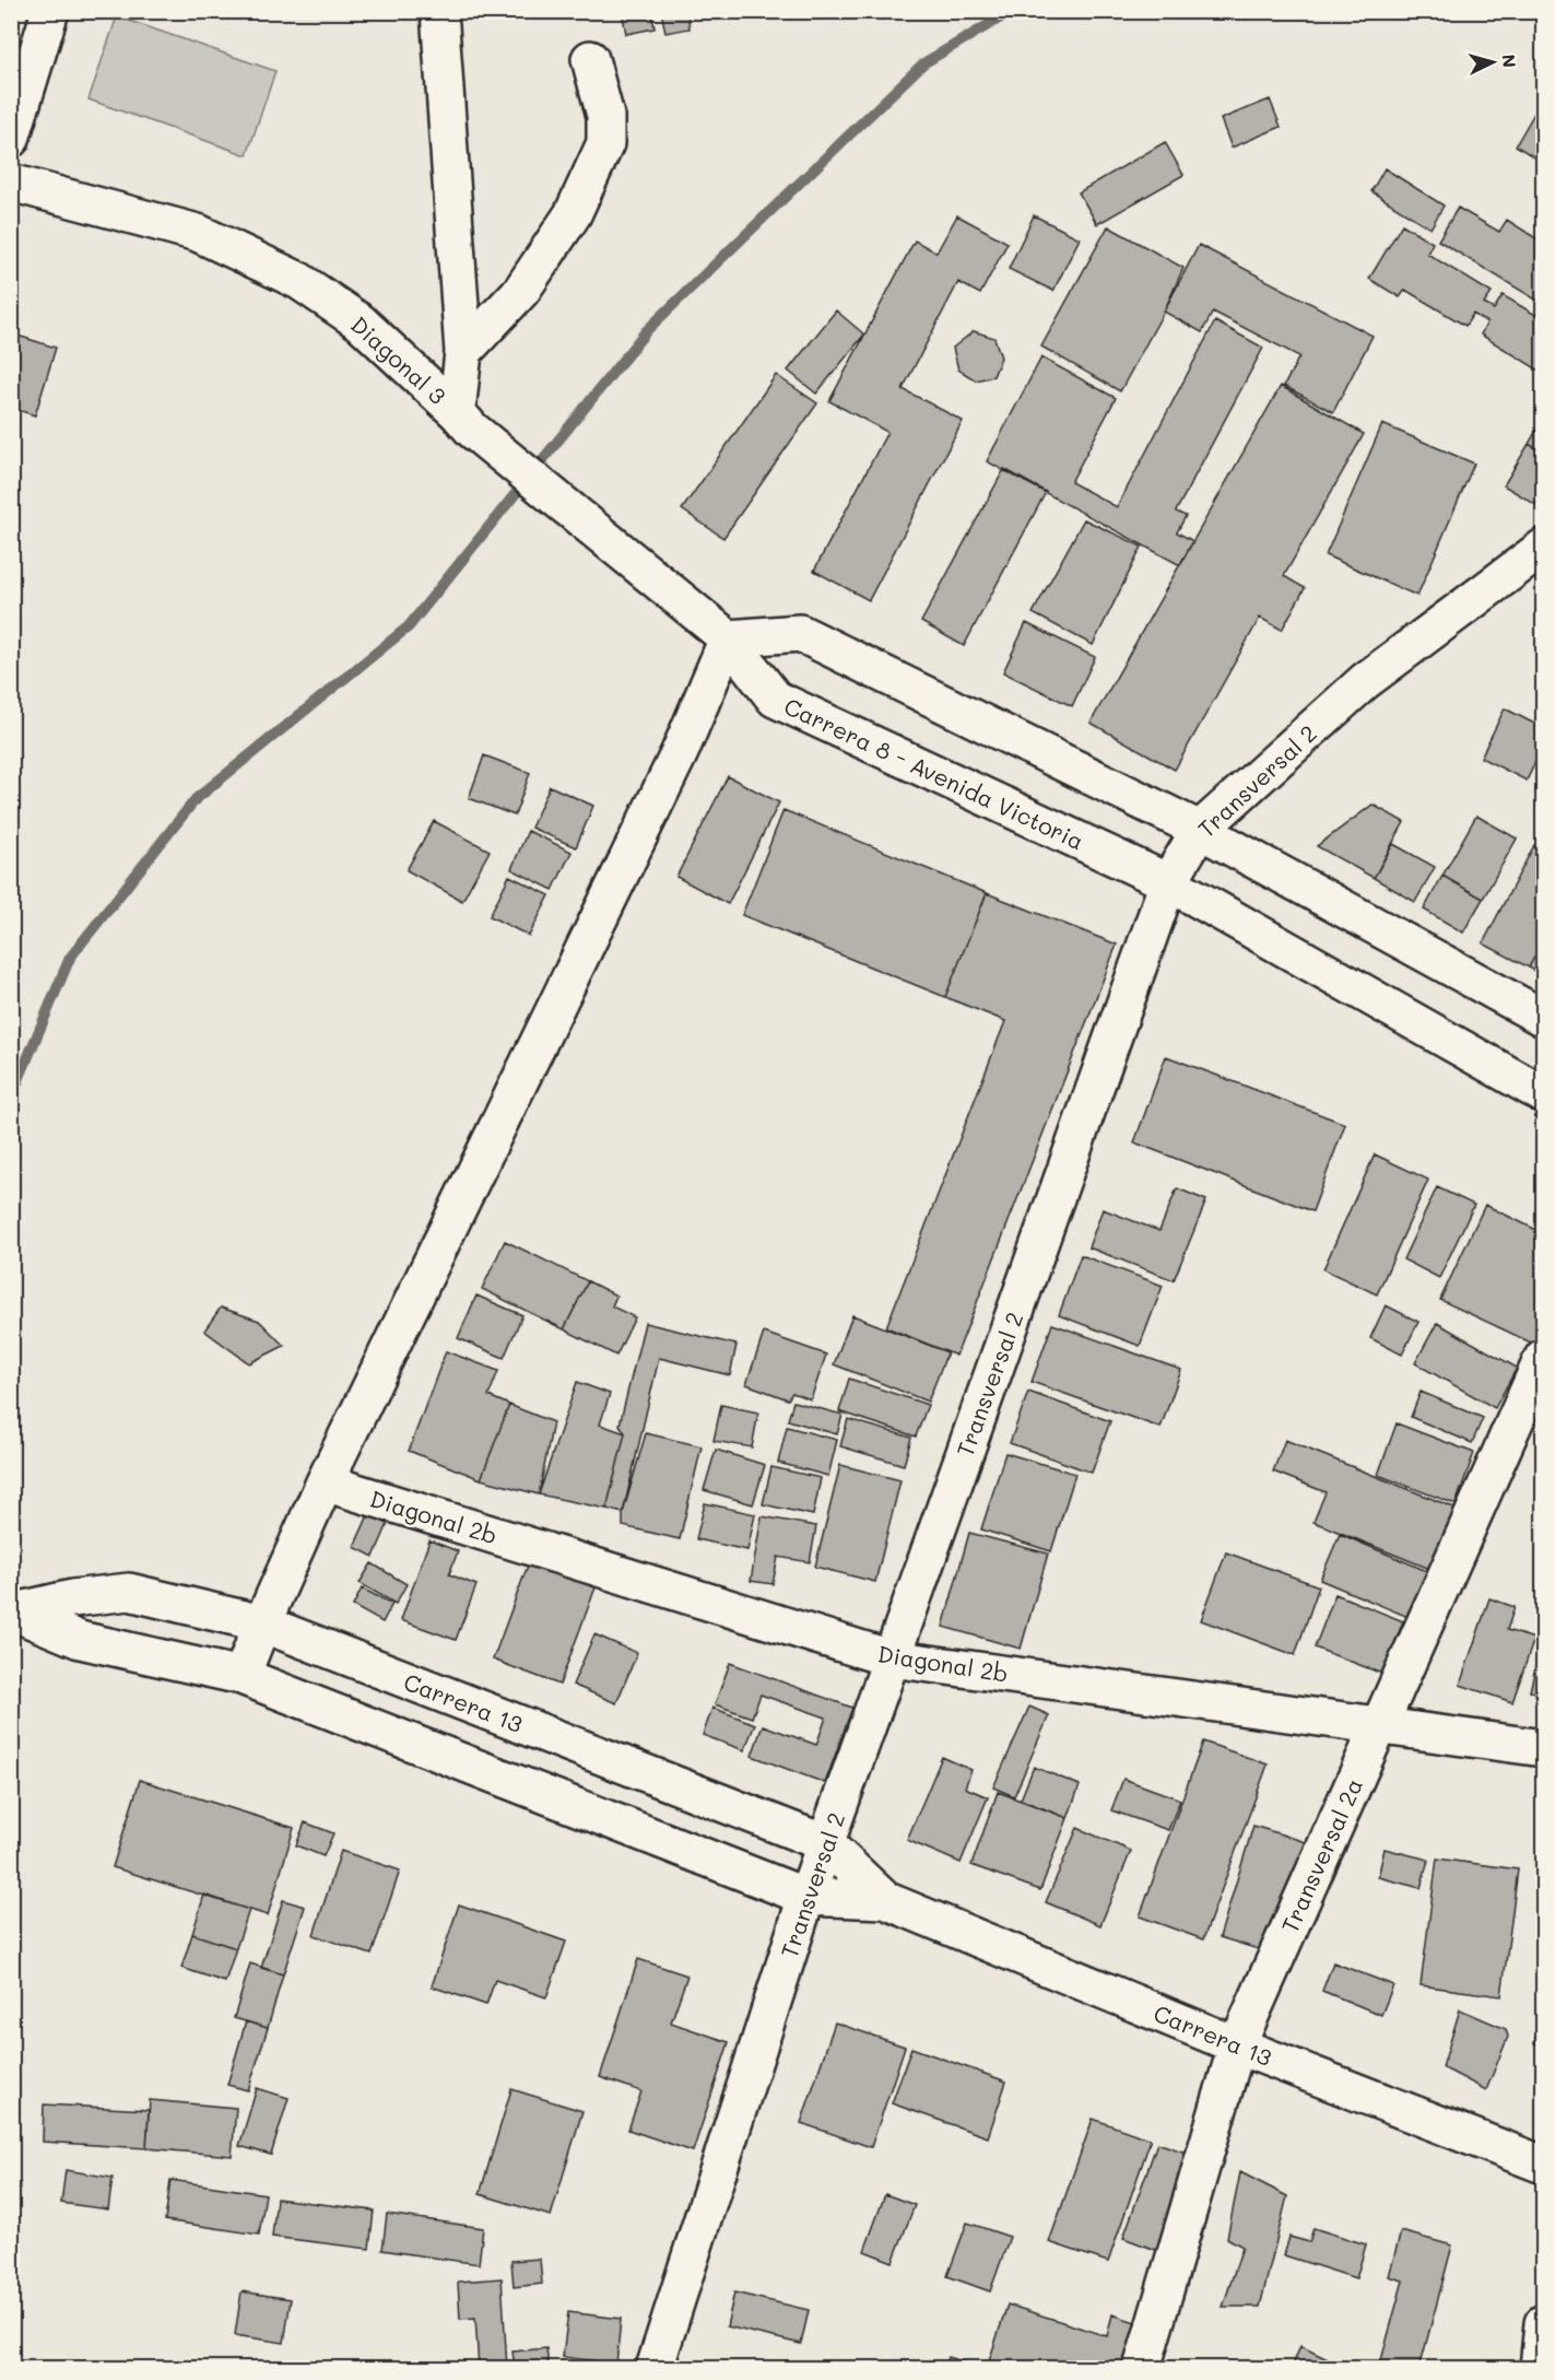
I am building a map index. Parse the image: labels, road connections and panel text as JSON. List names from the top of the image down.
{
  "streets": {
    "street": [
      "Diagonal 3",
      "Carrera 8 - Avenida Victoria",
      "Transversal 2",
      "Diagonal 2b",
      "Carrera 13",
      "Transversal 2a"
    ]
  },
  "crossings": [
    ["Diagonal 3", "Carrera 8 - Avenida Victoria"],
    ["Carrera 8 - Avenida Victoria", "Transversal 2"],
    ["Transversal 2", "Diagonal 2b"],
    ["Transversal 2", "Carrera 13"],
    ["Diagonal 2b", "Transversal 2a"],
    ["Carrera 13", "Transversal 2a"]
  ],
  "north": "right"
}
